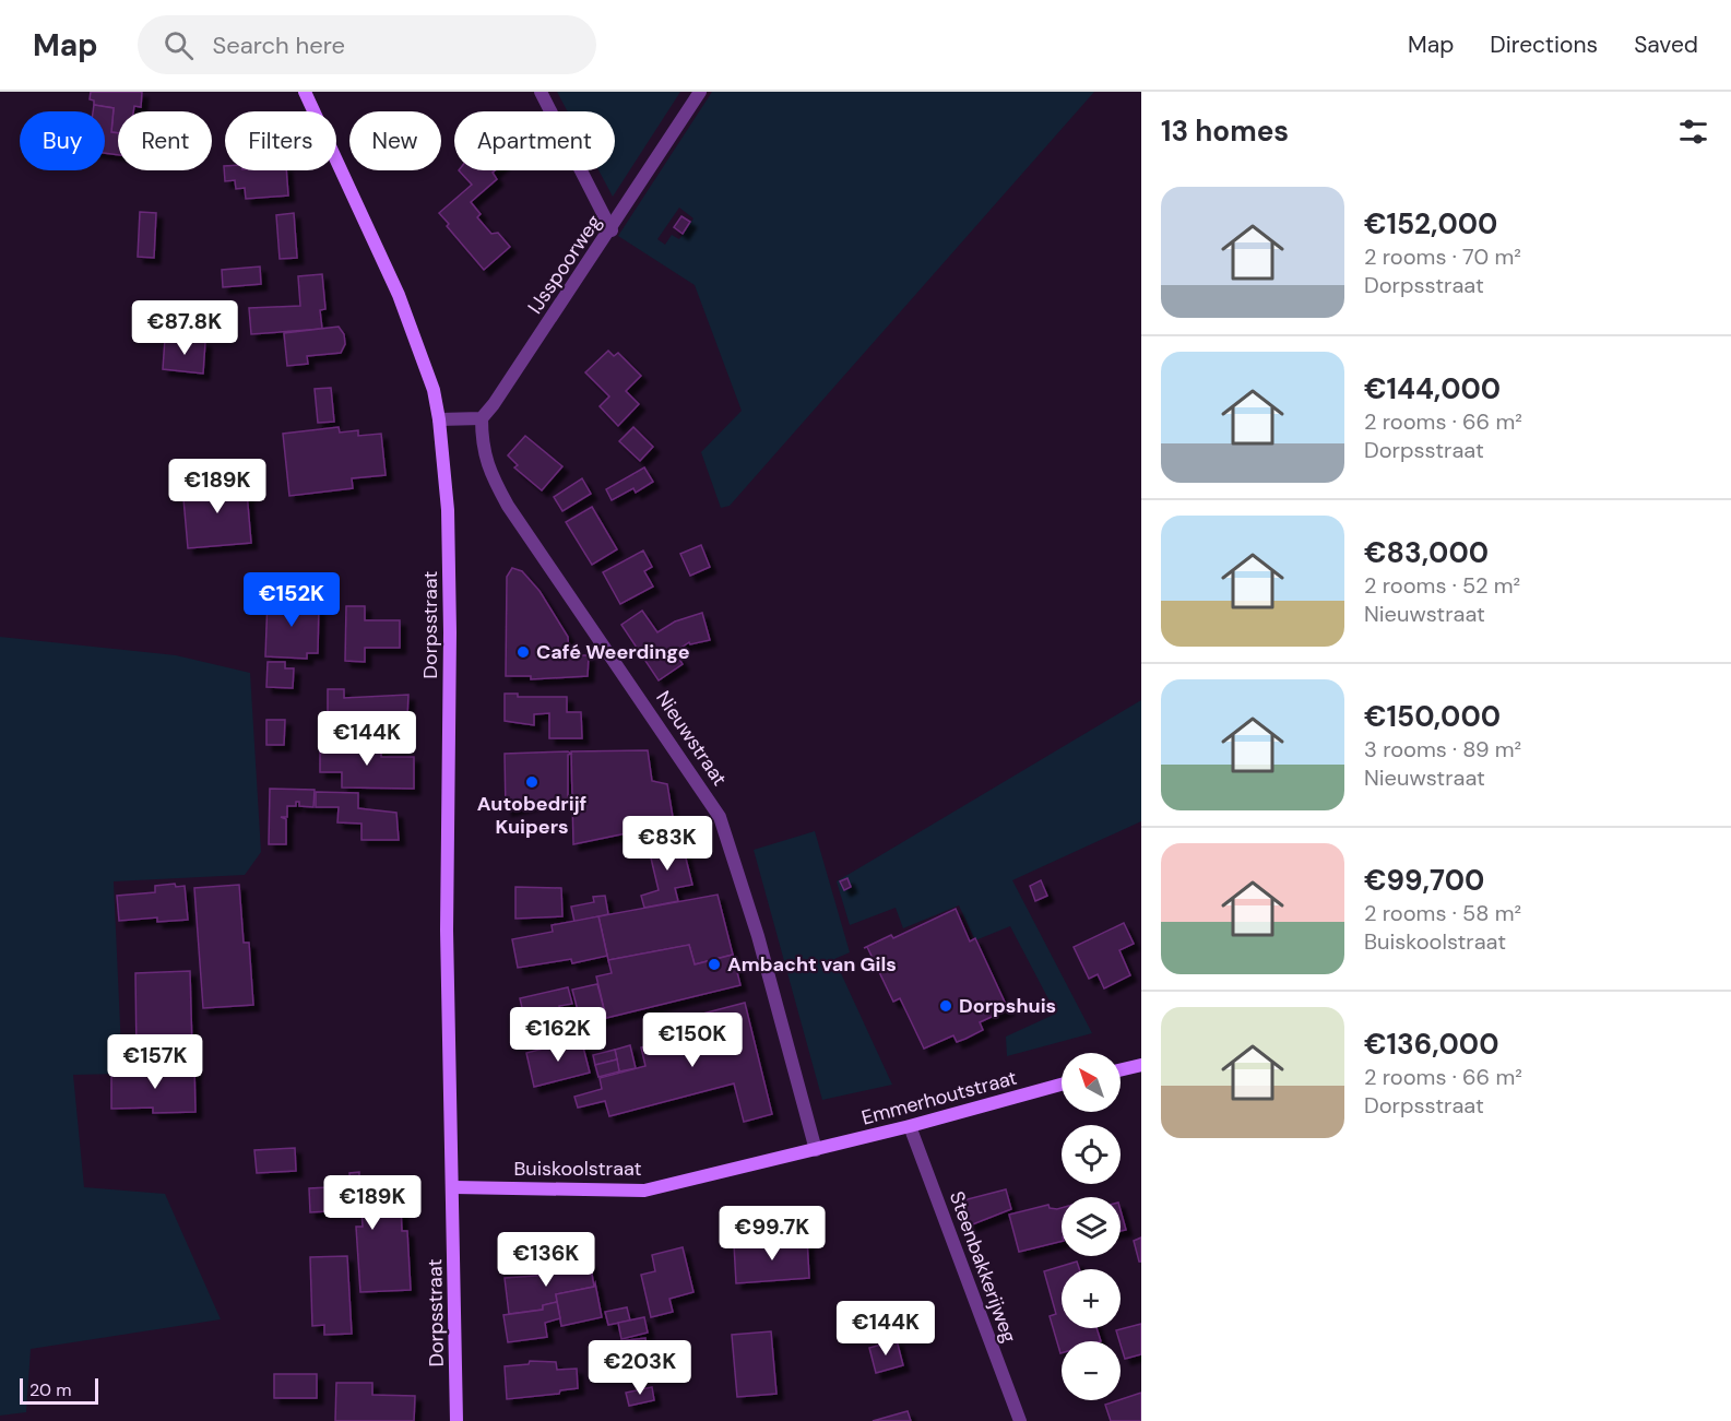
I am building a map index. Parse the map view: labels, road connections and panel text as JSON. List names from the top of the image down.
{
  "streets": {
    "main road": ["Dorpsstraat", "Emmerhoutstraat", "Buiskoolstraat"],
    "street": ["IJsspoorweg", "Nieuwstraat", "Steenbakkerijweg"]
  },
  "crossings": [
    ["IJsspoorweg", "Nieuwstraat"],
    ["Dorpsstraat", "Buiskoolstraat"],
    ["Nieuwstraat", "Emmerhoutstraat"],
    ["Nieuwstraat", "Buiskoolstraat"],
    ["Emmerhoutstraat", "Buiskoolstraat"],
    ["Emmerhoutstraat", "Steenbakkerijweg"]
  ],
  "places": [
    "Café Weerdinge",
    "Autobedrijf Kuipers",
    "Ambacht van Gils",
    "Dorpshuis"
  ],
  "scale_bar": "20 m",
  "north": "top left",
  "page": {
    "header": "Map",
    "search": "Search here",
    "nav": ["Map", "Directions", "Saved"],
    "heading": "13 homes",
    "chip": [
      "Buy",
      "Rent",
      "Filters",
      "New",
      "Apartment"
    ],
    "list": [
      {
        "name": "€152,000",
        "note": "2 rooms · 70 m² · Dorpsstraat"
      },
      {
        "name": "€144,000",
        "note": "2 rooms · 66 m² · Dorpsstraat"
      },
      {
        "name": "€83,000",
        "note": "2 rooms · 52 m² · Nieuwstraat"
      },
      {
        "name": "€150,000",
        "note": "3 rooms · 89 m² · Nieuwstraat"
      },
      {
        "name": "€99,700",
        "note": "2 rooms · 58 m² · Buiskoolstraat"
      },
      {
        "name": "€136,000",
        "note": "2 rooms · 66 m² · Dorpsstraat"
      }
    ],
    "price": [
      "€87.8K",
      "€189K",
      "€152K",
      "€144K",
      "€83K",
      "€162K",
      "€150K",
      "€157K",
      "€189K",
      "€99.7K",
      "€136K",
      "€144K",
      "€203K"
    ],
    "map_buttons": ["+", "−"],
    "scale": "20 m"
  }
}
